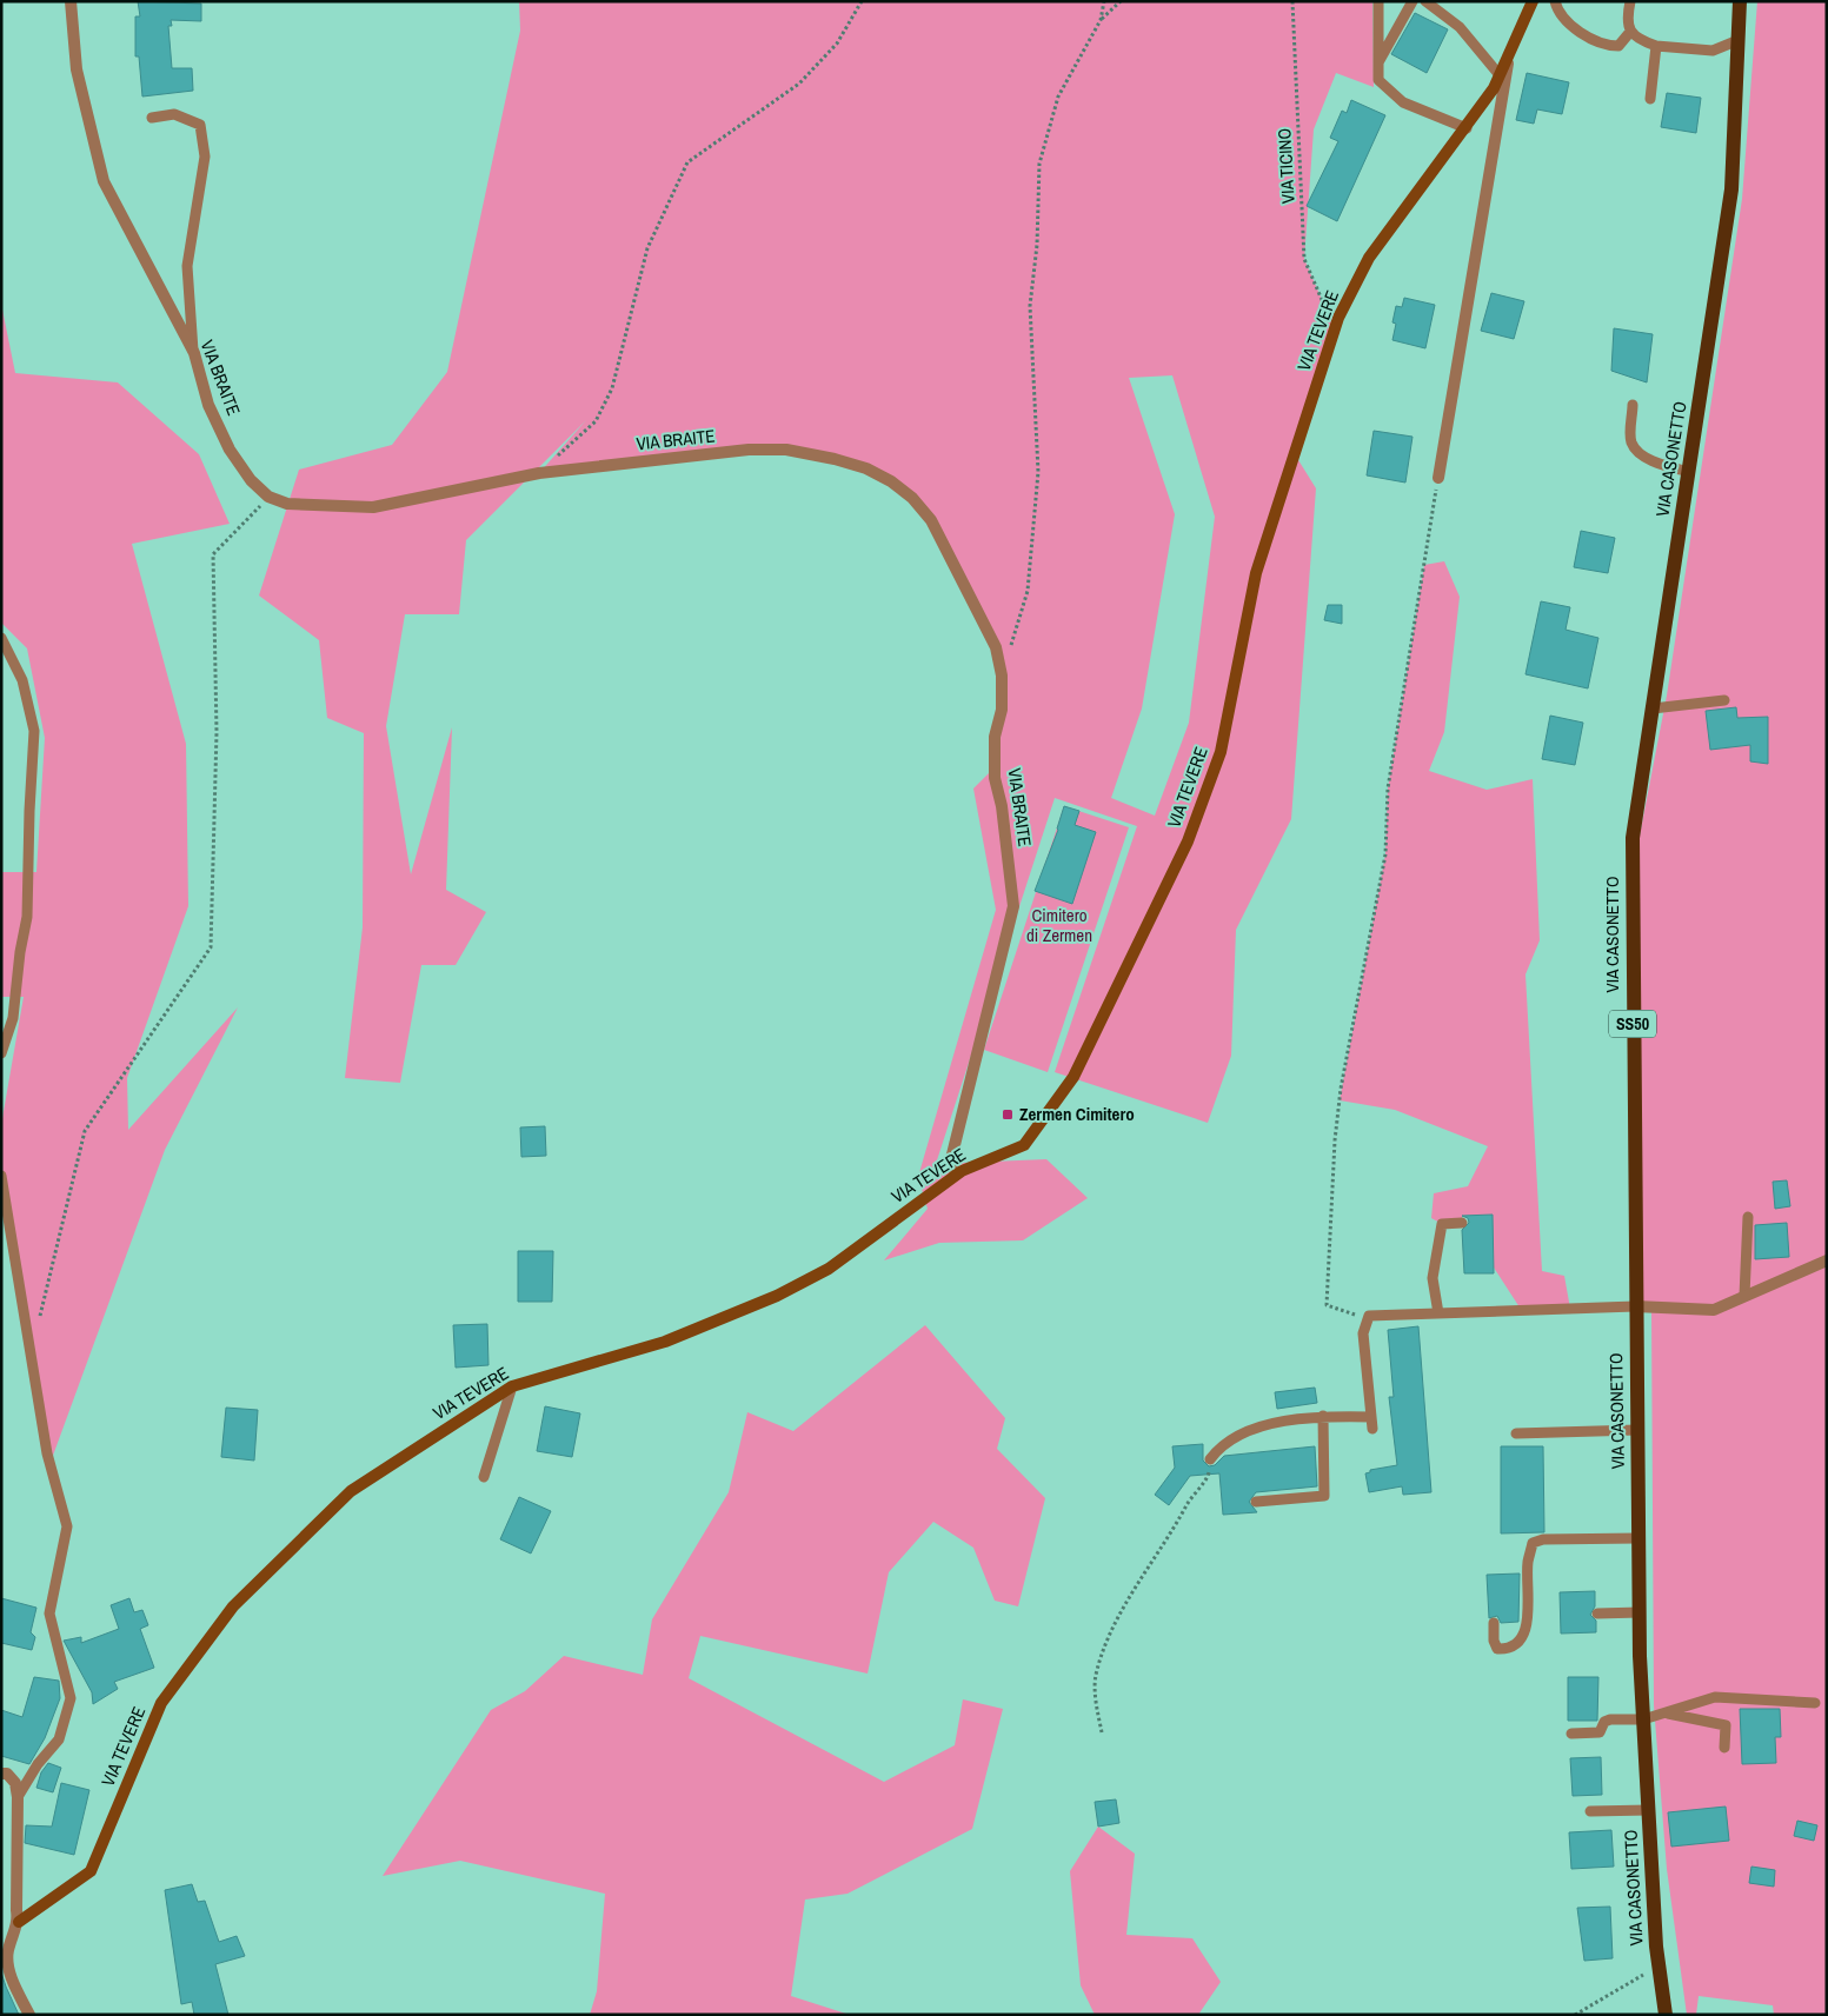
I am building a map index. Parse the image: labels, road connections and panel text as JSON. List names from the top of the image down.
{
  "streets": {
    "main road": ["VIA TEVERE", "VIA CASONETTO", "SS50"],
    "street": ["VIA BRAITE"],
    "path": ["VIA TICINO"]
  },
  "crossings": [
    ["VIA TICINO", "VIA TEVERE"],
    ["VIA TEVERE", "VIA BRAITE"]
  ],
  "parks": ["Cimitero di Zermen"],
  "places": {
    "transit": ["Zermen Cimitero"]
  }
}
